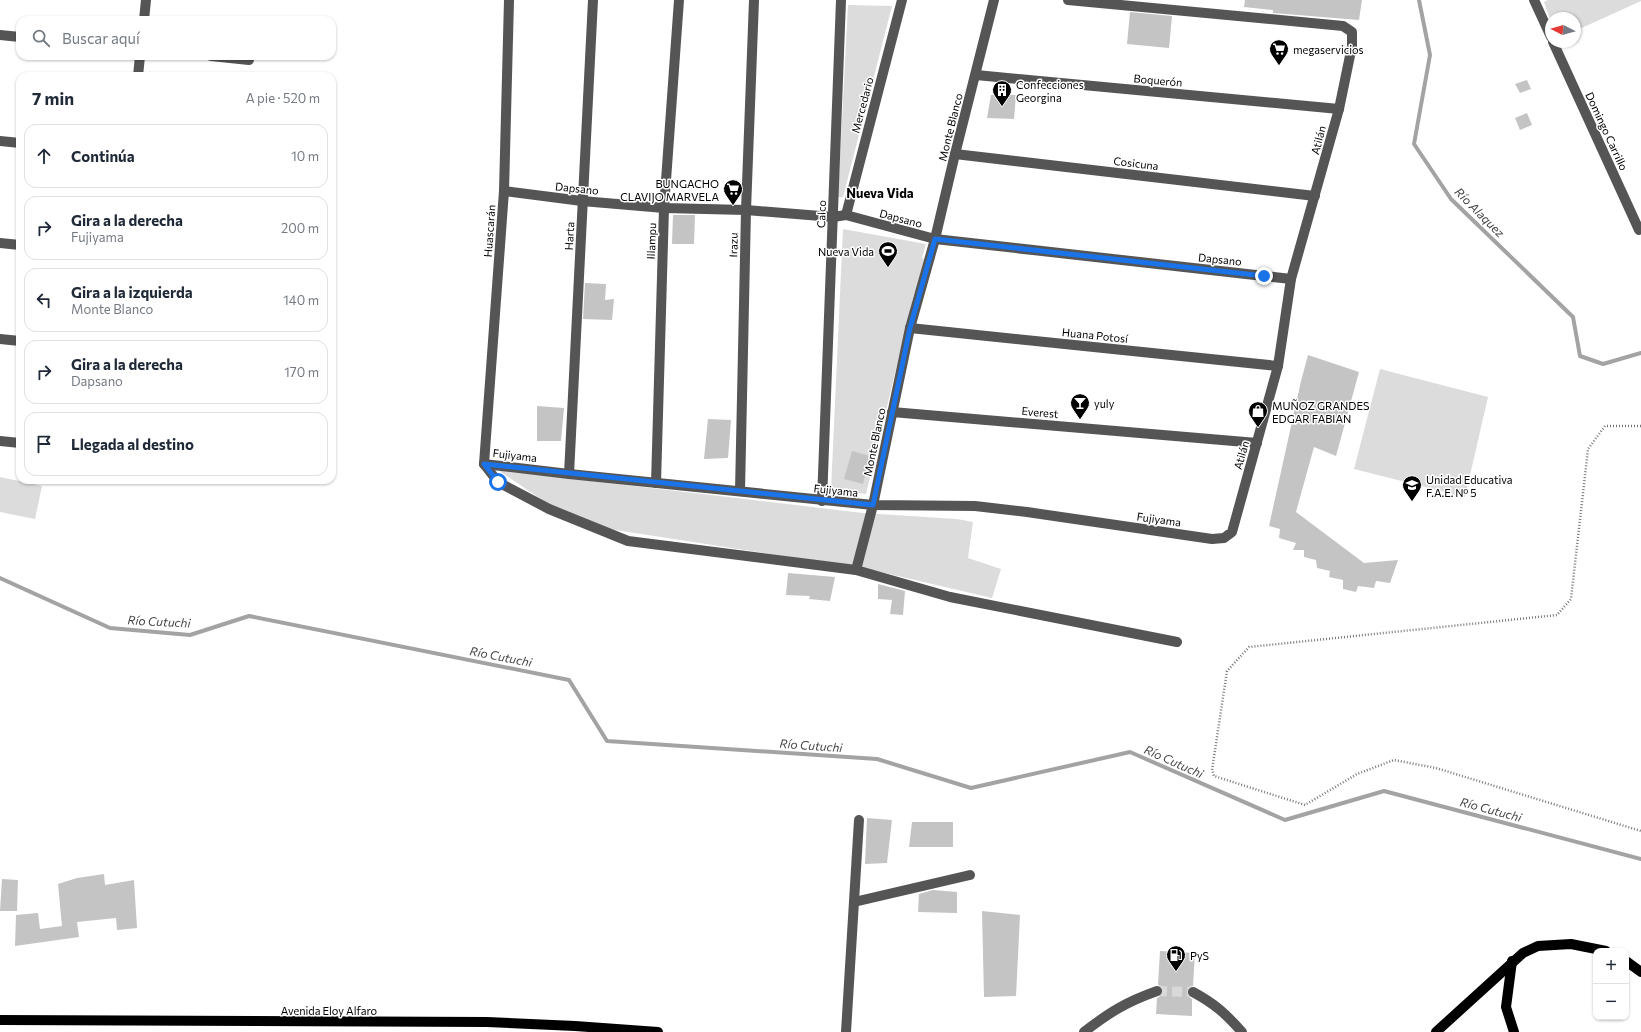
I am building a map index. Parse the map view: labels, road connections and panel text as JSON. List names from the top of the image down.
{
  "streets": {
    "main road": ["Avenida Eloy Alfaro"],
    "street": [
      "Boquerón",
      "Mercedario",
      "Monte Blanco",
      "Domingo Carrillo",
      "Atilán",
      "Cosicuna",
      "Dapsano",
      "Calco",
      "Huascarán",
      "Harta",
      "Illampu",
      "Irazu",
      "Huana Potosí",
      "Everest",
      "Fujiyama"
    ]
  },
  "crossings": [
    ["Boquerón", "Monte Blanco"],
    ["Boquerón", "Atilán"],
    ["Mercedario", "Dapsano"],
    ["Monte Blanco", "Cosicuna"],
    ["Monte Blanco", "Dapsano"],
    ["Monte Blanco", "Huana Potosí"],
    ["Monte Blanco", "Everest"],
    ["Monte Blanco", "Fujiyama"],
    ["Atilán", "Cosicuna"],
    ["Atilán", "Dapsano"],
    ["Atilán", "Huana Potosí"],
    ["Atilán", "Everest"],
    ["Atilán", "Fujiyama"],
    ["Dapsano", "Calco"],
    ["Dapsano", "Huascarán"],
    ["Dapsano", "Harta"],
    ["Dapsano", "Illampu"],
    ["Dapsano", "Irazu"],
    ["Calco", "Fujiyama"],
    ["Huascarán", "Fujiyama"],
    ["Harta", "Fujiyama"],
    ["Illampu", "Fujiyama"],
    ["Irazu", "Fujiyama"]
  ],
  "districts": ["Nueva Vida"],
  "water": ["Río Alaquez", "Río Cutuchi"],
  "places": {
    "supermarket": ["megaservicios", "BUNGACHO CLAVIJO MARVELA"],
    "building": ["Confecciones Georgina"],
    "sports": ["Nueva Vida"],
    "bar": ["yuly"],
    "shop": ["MUÑOZ GRANDES EDGAR FABIAN"],
    "school or university": ["Unidad Educativa F.A.E. Nº 5"],
    "fuel station": ["PyS"]
  },
  "north": "left",
  "page": {
    "search": "Buscar aquí",
    "heading": ["7 min", "A pie · 520 m"],
    "list": [
      ["Continúa", "10 m"],
      ["Gira a la derecha", "Fujiyama", "200 m"],
      ["Gira a la izquierda", "Monte Blanco", "140 m"],
      ["Gira a la derecha", "Dapsano", "170 m"],
      "Llegada al destino"
    ],
    "map_buttons": ["+", "−"]
  }
}
